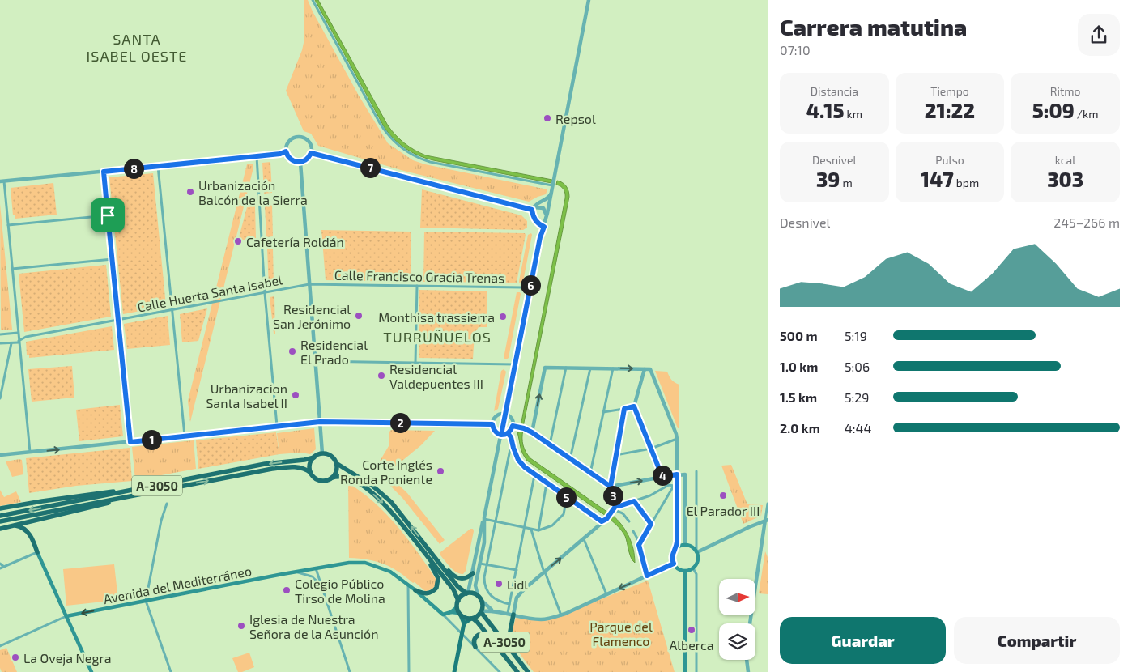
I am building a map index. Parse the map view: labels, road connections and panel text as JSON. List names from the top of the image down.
{
  "streets": {
    "highway": ["A-3050"],
    "main road": ["Avenida del Mediterráneo"],
    "street": ["Calle Francisco Gracia Trenas", "Calle Huerta Santa Isabel"]
  },
  "crossings": [
    ["Calle Francisco Gracia Trenas", "Calle Huerta Santa Isabel"]
  ],
  "districts": ["SANTA ISABEL OESTE", "TURRUÑUELOS"],
  "parks": ["Parque del Flamenco"],
  "places": [
    "Repsol",
    "Urbanización Balcón de la Sierra",
    "Cafetería Roldán",
    "Residencial San Jerónimo",
    "Monthisa trassierra",
    "Residencial El Prado",
    "Residencial Valdepuentes III",
    "Urbanizacion Santa Isabel II",
    "Corte Inglés Ronda Poniente",
    "El Parador III",
    "Lidl",
    "Colegio Público Tirso de Molina",
    "Iglesia de Nuestra Señora de la Asunción",
    "Alberca",
    "La Oveja Negra"
  ],
  "north": "right",
  "page": {
    "heading": ["Carrera matutina", "07:10"],
    "stats": [
      ["Distancia", "4.15 km"],
      ["Tiempo", "21:22"],
      ["Ritmo", "5:09 /km"],
      ["Desnivel", "39 m"],
      ["Pulso", "147 bpm"],
      ["kcal", "303"]
    ],
    "pins": [
      "7",
      "8",
      "6",
      "2",
      "1",
      "4",
      "3",
      "5"
    ],
    "chart": ["Desnivel", "245–266 m"],
    "list": [
      {
        "name": "500 m",
        "note": "5:19"
      },
      {
        "name": "1.0 km",
        "note": "5:06"
      },
      {
        "name": "1.5 km",
        "note": "5:29"
      },
      {
        "name": "2.0 km",
        "note": "4:44"
      }
    ],
    "buttons": ["Guardar", "Compartir"]
  }
}
